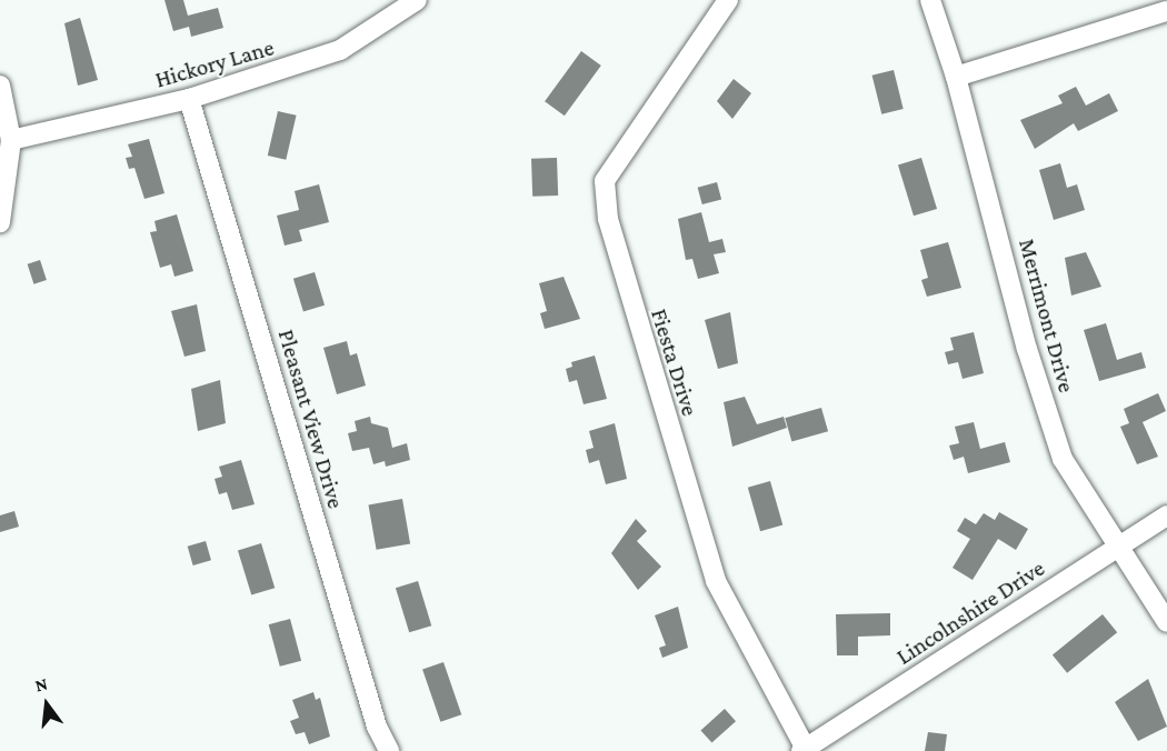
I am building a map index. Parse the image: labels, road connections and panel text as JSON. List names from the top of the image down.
{
  "streets": {
    "street": [
      "Hickory Lane",
      "Merrimont Drive",
      "Fiesta Drive",
      "Pleasant View Drive",
      "Lincolnshire Drive"
    ]
  },
  "crossings": [
    ["Hickory Lane", "Pleasant View Drive"],
    ["Merrimont Drive", "Lincolnshire Drive"],
    ["Fiesta Drive", "Lincolnshire Drive"]
  ],
  "north": "top"
}
